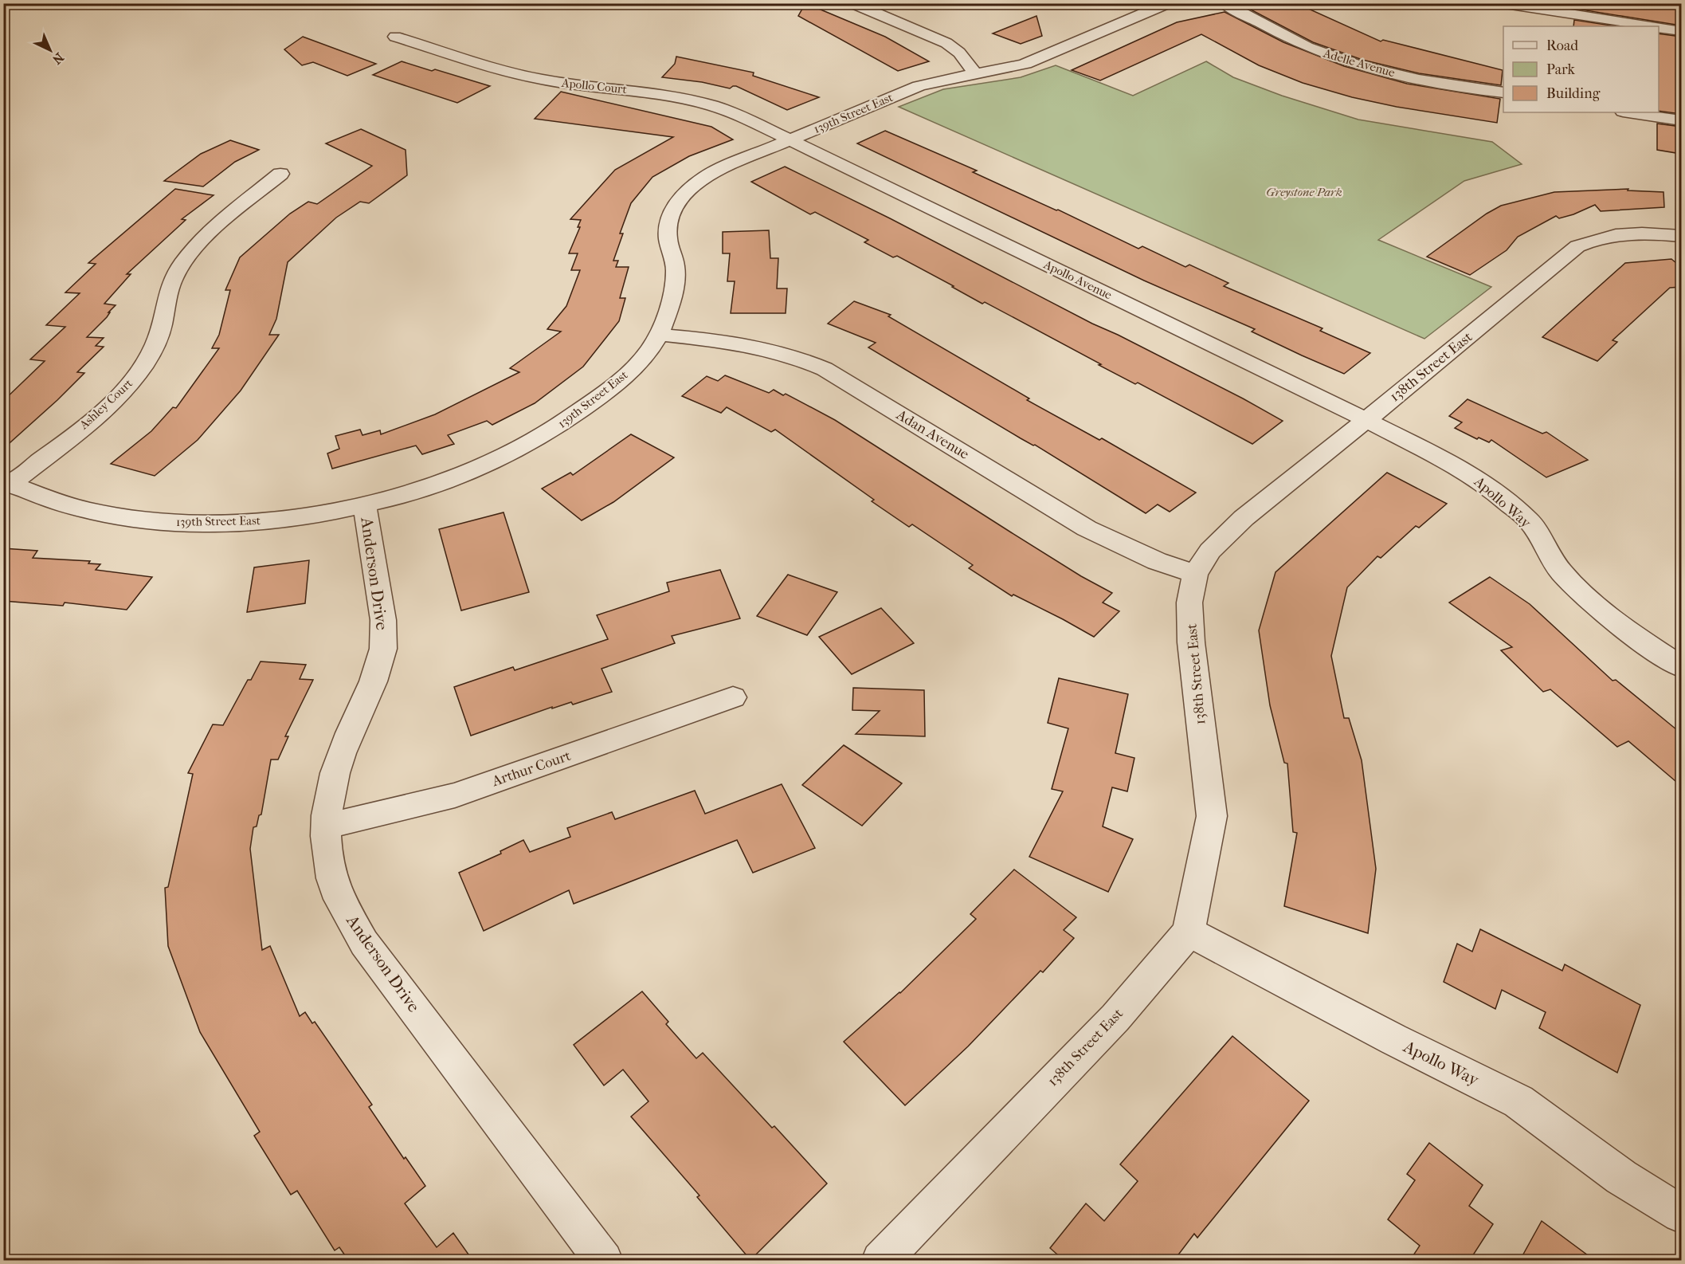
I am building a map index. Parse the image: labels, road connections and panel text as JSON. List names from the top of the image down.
{
  "streets": {
    "street": [
      "Adelle Avenue",
      "Apollo Court",
      "139th Street East",
      "Apollo Avenue",
      "138th Street East",
      "Ashley Court",
      "Adan Avenue",
      "Apollo Way",
      "Anderson Drive",
      "Arthur Court"
    ]
  },
  "crossings": [
    ["Apollo Court", "139th Street East"],
    ["Apollo Court", "Apollo Avenue"],
    ["139th Street East", "Apollo Avenue"],
    ["139th Street East", "Ashley Court"],
    ["139th Street East", "Adan Avenue"],
    ["139th Street East", "Anderson Drive"],
    ["Apollo Avenue", "138th Street East"],
    ["Apollo Avenue", "Apollo Way"],
    ["138th Street East", "Adan Avenue"],
    ["138th Street East", "Apollo Way"],
    ["Anderson Drive", "Arthur Court"]
  ],
  "parks": ["Greystone Park"],
  "legend": ["Road", "Park", "Building"],
  "north": "bottom right"
}
